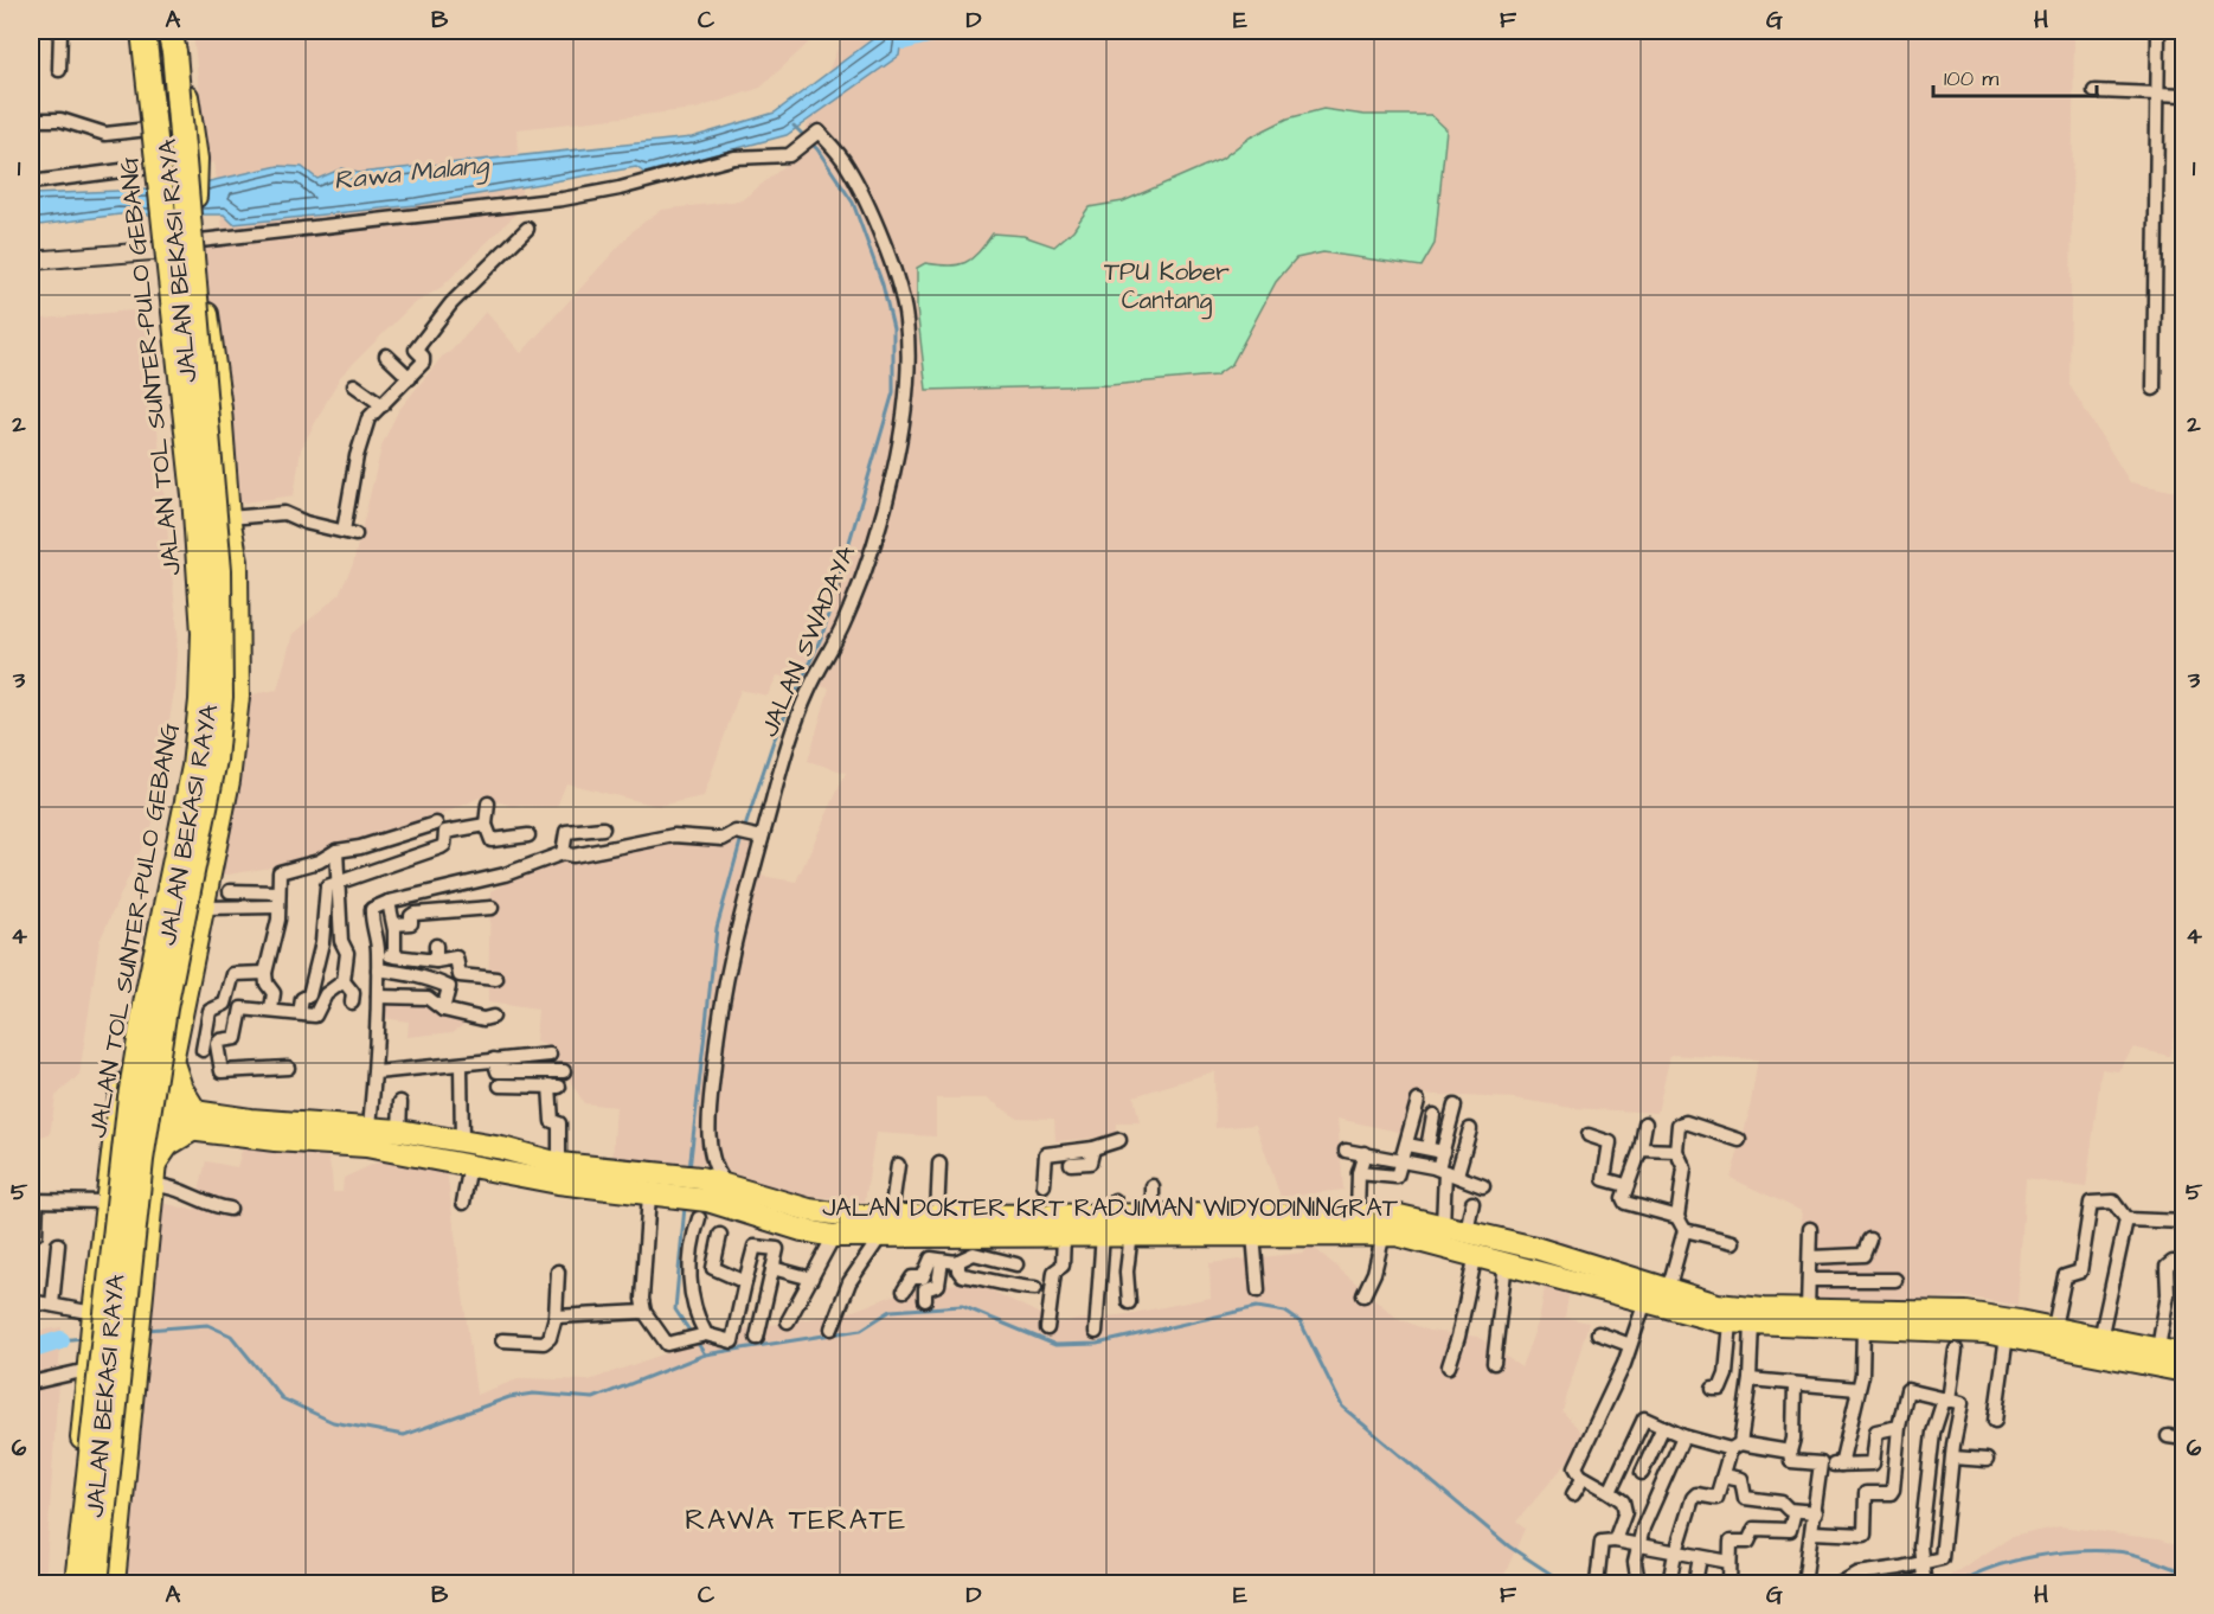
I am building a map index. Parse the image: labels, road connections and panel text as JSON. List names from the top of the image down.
{
  "streets": {
    "highway": ["JALAN TOL SUNTER–PULO GEBANG"],
    "main road": ["JALAN BEKASI RAYA", "JALAN DOKTER KRT RADJIMAN WIDYODININGRAT"],
    "street": ["JALAN SWADAYA"]
  },
  "crossings": [
    ["JALAN BEKASI RAYA", "JALAN TOL SUNTER–PULO GEBANG"],
    ["JALAN BEKASI RAYA", "JALAN SWADAYA"],
    ["JALAN BEKASI RAYA", "JALAN DOKTER KRT RADJIMAN WIDYODININGRAT"],
    ["JALAN SWADAYA", "JALAN DOKTER KRT RADJIMAN WIDYODININGRAT"]
  ],
  "districts": ["RAWA TERATE"],
  "water": ["Rawa Malang"],
  "parks": ["TPU Kober Cantang"],
  "scale_bar": "100 m",
  "grid": {
    "columns": [
      "A",
      "B",
      "C",
      "D",
      "E",
      "F",
      "G",
      "H"
    ],
    "rows": [
      "1",
      "2",
      "3",
      "4",
      "5",
      "6"
    ]
  }
}
